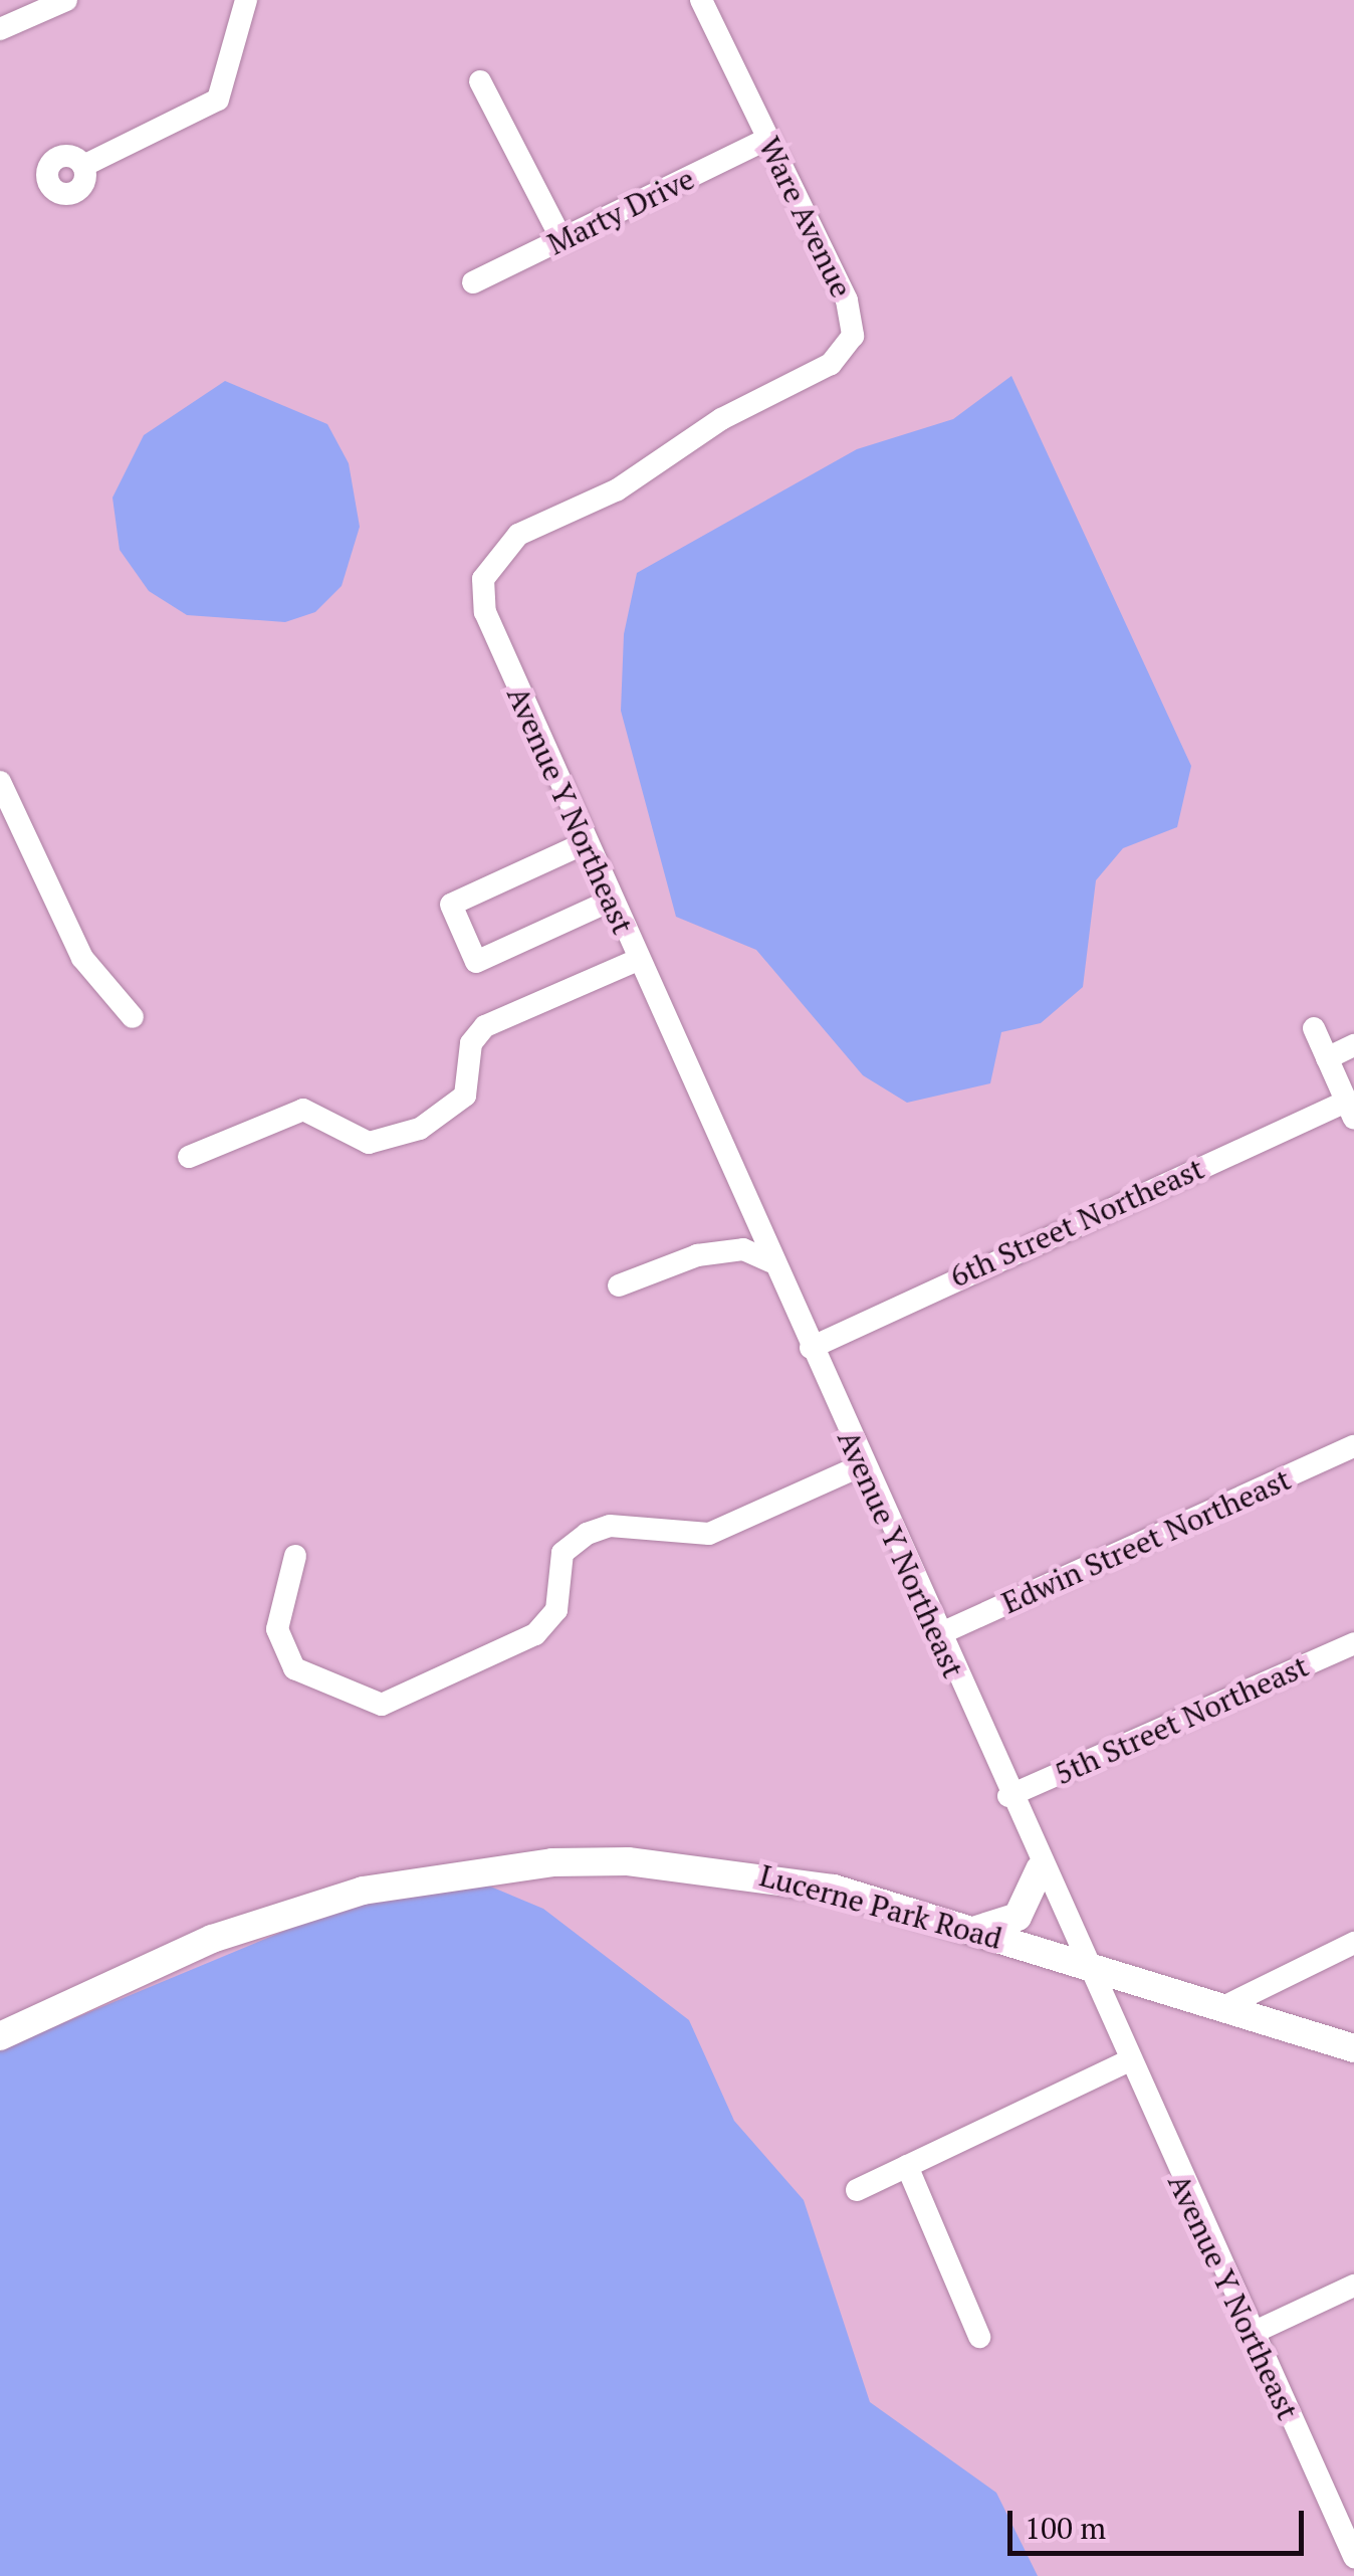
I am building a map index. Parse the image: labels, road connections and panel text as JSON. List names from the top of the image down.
{
  "streets": {
    "main road": ["Lucerne Park Road"],
    "street": [
      "Marty Drive",
      "Ware Avenue",
      "Avenue Y Northeast",
      "6th Street Northeast",
      "Edwin Street Northeast",
      "5th Street Northeast"
    ]
  },
  "crossings": [
    ["Marty Drive", "Ware Avenue"],
    ["Ware Avenue", "Avenue Y Northeast"],
    ["Avenue Y Northeast", "6th Street Northeast"],
    ["Avenue Y Northeast", "Edwin Street Northeast"],
    ["Avenue Y Northeast", "5th Street Northeast"],
    ["Avenue Y Northeast", "Lucerne Park Road"]
  ],
  "scale_bar": "100 m"
}
